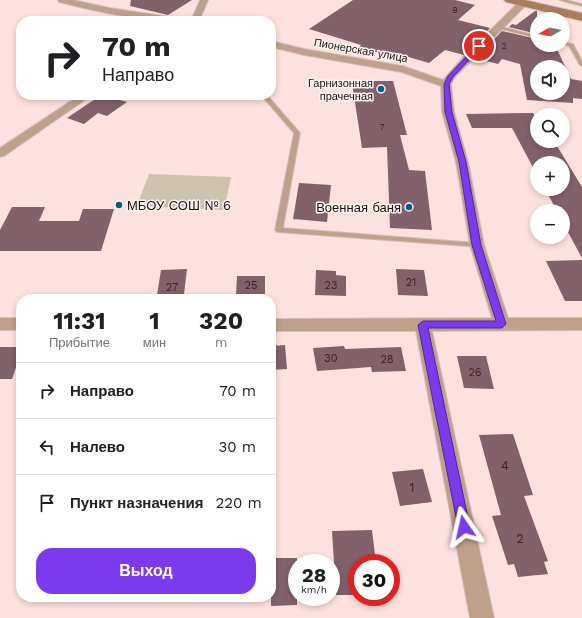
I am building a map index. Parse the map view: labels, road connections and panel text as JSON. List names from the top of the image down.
{
  "streets": {
    "street": ["Пионерская улица"]
  },
  "places": ["Гарнизонная прачечная", "МБОУ СОШ № 6", "Военная баня"],
  "house_numbers": [
    "9",
    "2",
    "7",
    "21",
    "25",
    "23",
    "27",
    "30",
    "28",
    "26",
    "4",
    "1",
    "2"
  ],
  "north": "left",
  "page": {
    "map_buttons": ["+", "−"],
    "turn": ["70 m", "Направо"],
    "eta": [
      "11:31",
      "Прибытие",
      "1",
      "мин",
      "320",
      "m"
    ],
    "list": [
      {
        "name": "Направо",
        "value": "70 m"
      },
      {
        "name": "Налево",
        "value": "30 m"
      },
      {
        "name": "Пункт назначения",
        "value": "220 m"
      }
    ],
    "buttons": "Выход",
    "speed": "28 km/h",
    "limit": "30"
  }
}
